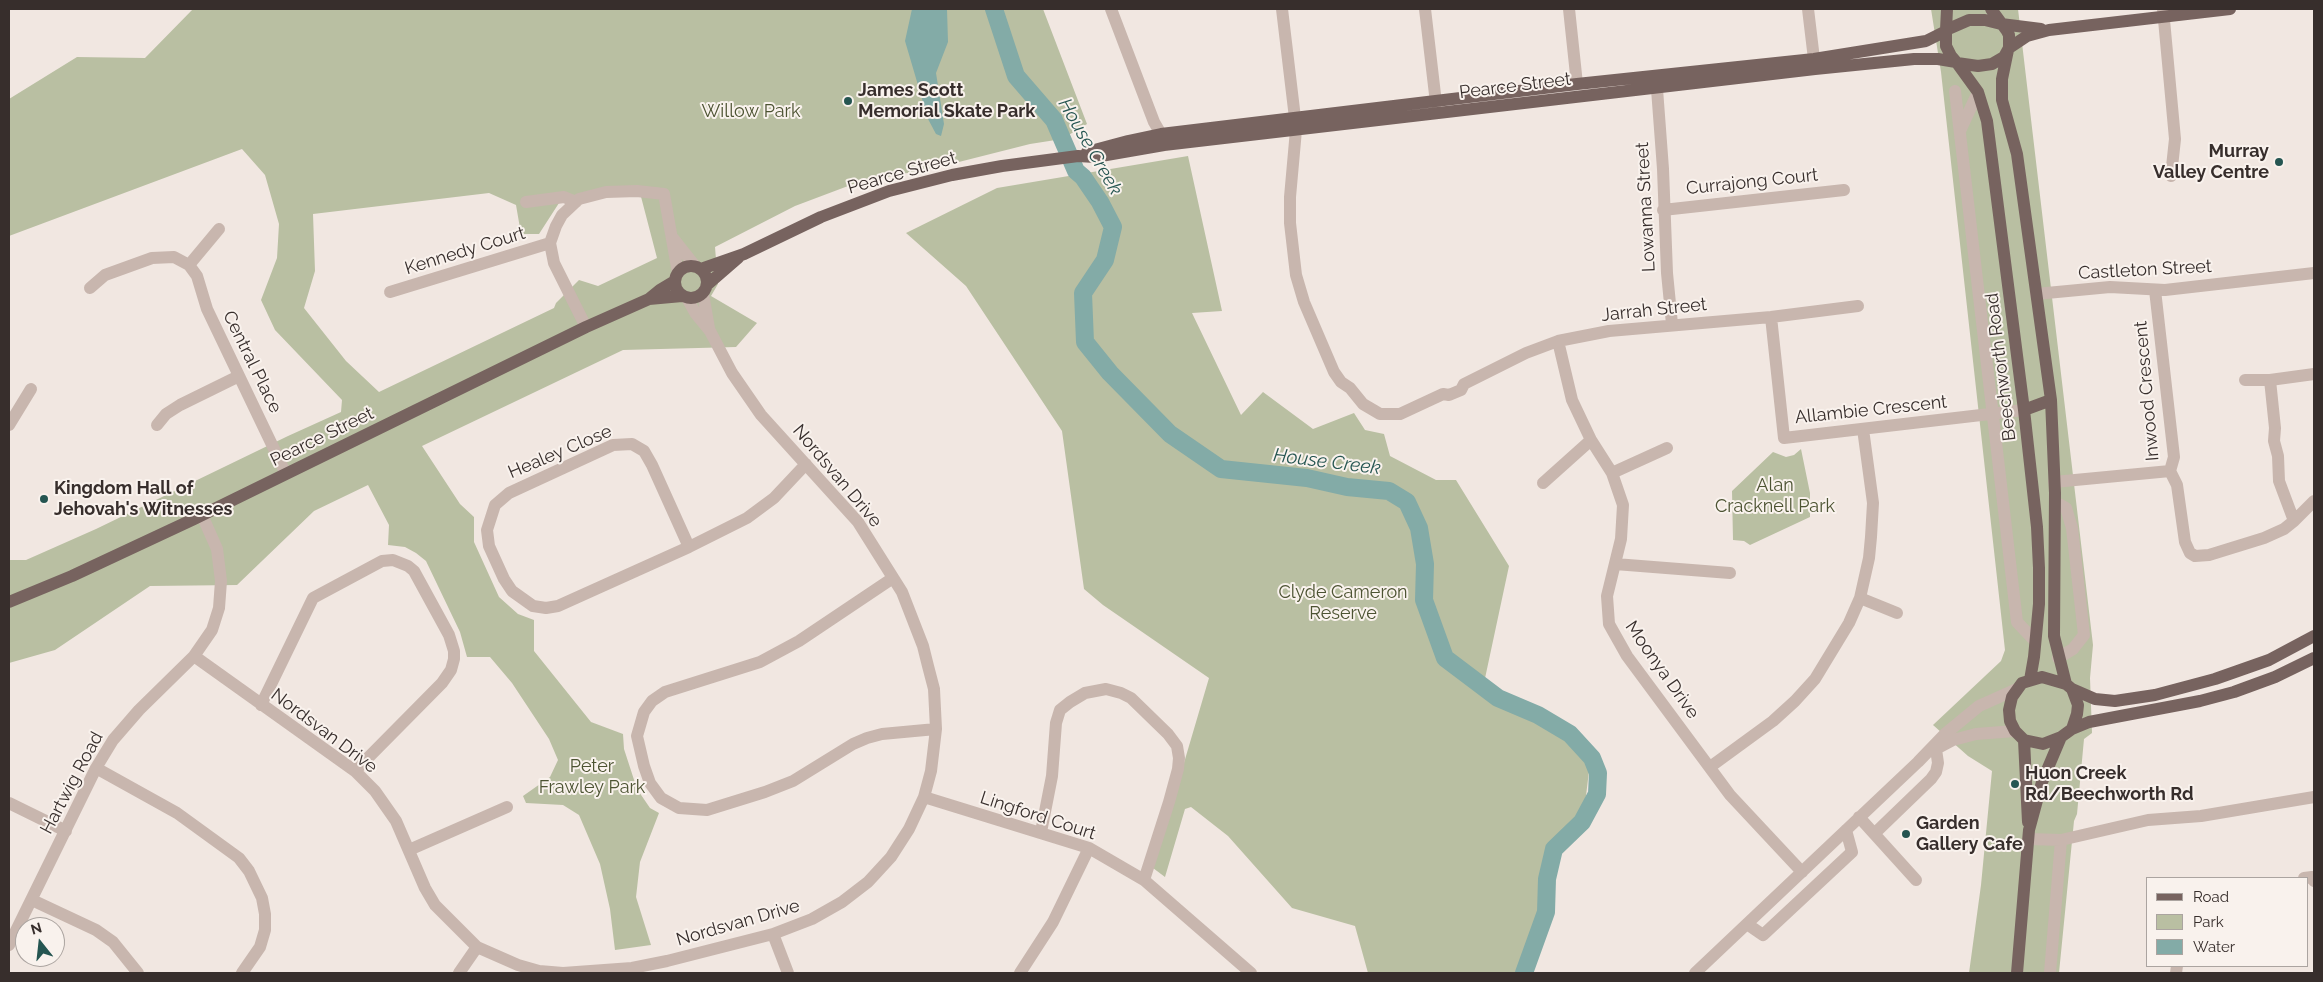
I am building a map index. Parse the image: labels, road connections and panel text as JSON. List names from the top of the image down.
{
  "streets": {
    "main road": ["Pearce Street", "Beechworth Road"],
    "street": [
      "Currajong Court",
      "Lowanna Street",
      "Kennedy Court",
      "Castleton Street",
      "Jarrah Street",
      "Central Place",
      "Inwood Crescent",
      "Allambie Crescent",
      "Healey Close",
      "Nordsvan Drive",
      "Moonya Drive",
      "Hartwig Road",
      "Lingford Court"
    ]
  },
  "crossings": [
    ["Pearce Street", "Lowanna Street"],
    ["Pearce Street", "Kennedy Court"],
    ["Pearce Street", "Jarrah Street"],
    ["Pearce Street", "Central Place"],
    ["Pearce Street", "Beechworth Road"],
    ["Pearce Street", "Nordsvan Drive"],
    ["Pearce Street", "Hartwig Road"],
    ["Currajong Court", "Lowanna Street"],
    ["Lowanna Street", "Jarrah Street"],
    ["Castleton Street", "Inwood Crescent"],
    ["Jarrah Street", "Allambie Crescent"],
    ["Jarrah Street", "Moonya Drive"],
    ["Beechworth Road", "Allambie Crescent"],
    ["Healey Close", "Nordsvan Drive"],
    ["Nordsvan Drive", "Hartwig Road"],
    ["Nordsvan Drive", "Lingford Court"]
  ],
  "water": ["House Creek"],
  "parks": [
    "Willow Park",
    "Alan Cracknell Park",
    "Clyde Cameron Reserve",
    "Peter Frawley Park"
  ],
  "places": [
    "James Scott Memorial Skate Park",
    "Murray Valley Centre",
    "Kingdom Hall of Jehovah's Witnesses",
    "Huon Creek Rd/Beechworth Rd",
    "Garden Gallery Cafe"
  ],
  "legend": ["Road", "Park", "Water"],
  "north": "top"
}
